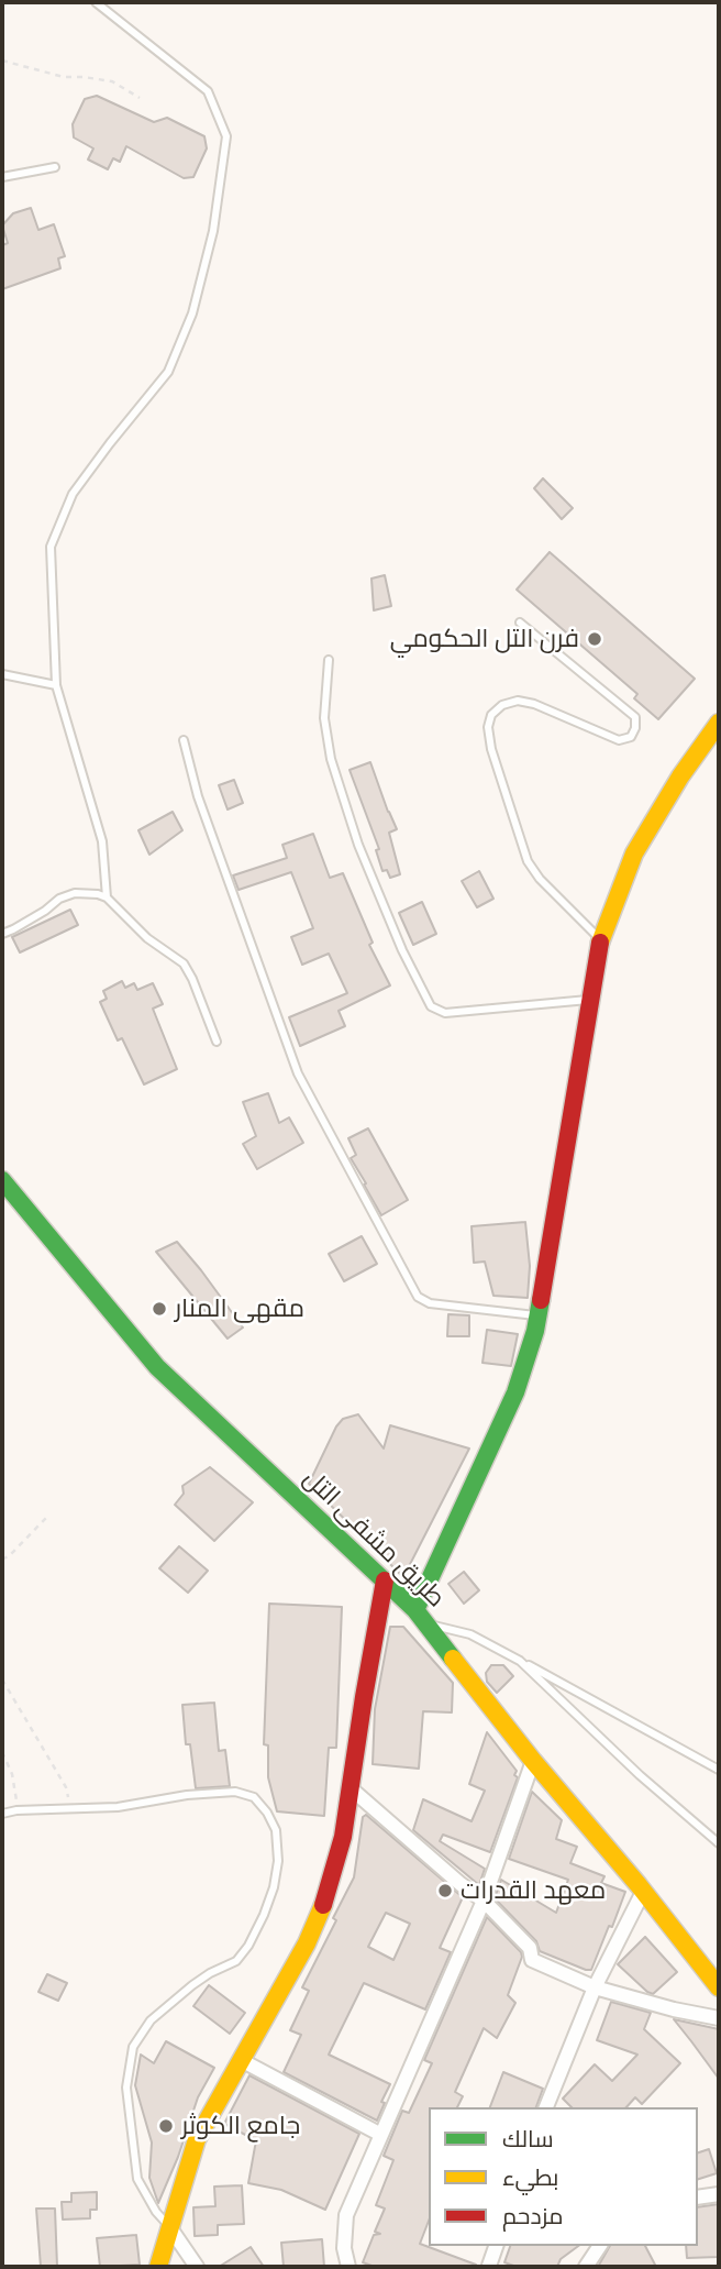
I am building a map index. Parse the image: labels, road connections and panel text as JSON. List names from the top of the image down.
{
  "streets": {
    "street": ["طريق مشفى التل"]
  },
  "places": [
    "فرن التل الحكومي",
    "مقهى المنار",
    "معهد القدرات",
    "جامع الكوثر"
  ],
  "legend": ["سالك", "بطيء", "مزدحم"]
}
